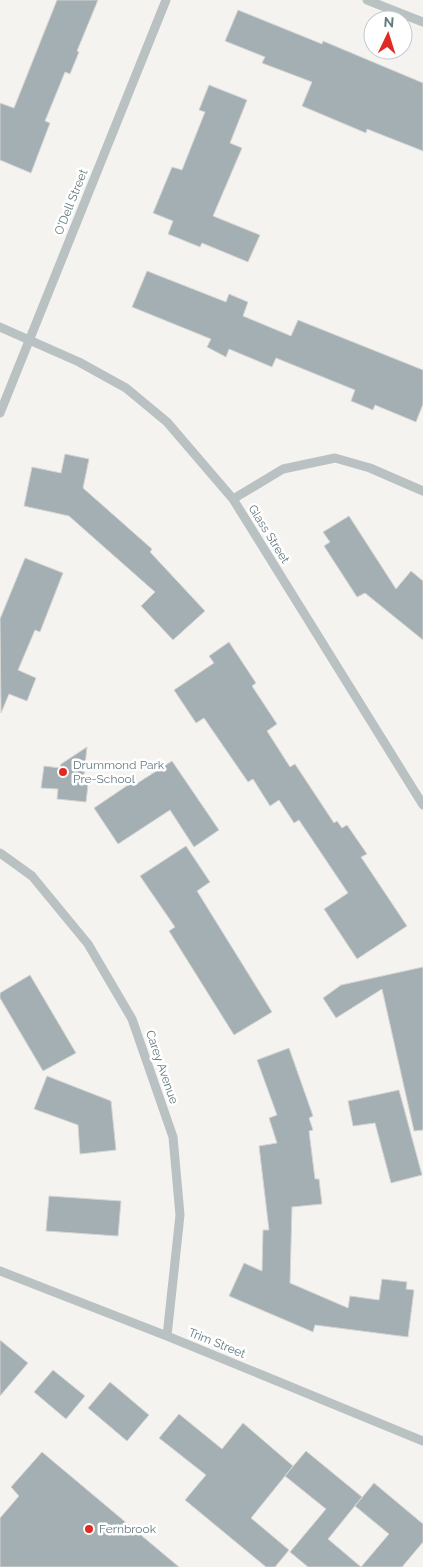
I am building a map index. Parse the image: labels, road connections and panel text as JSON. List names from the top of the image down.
{
  "streets": {
    "street": [
      "O'Dell Street",
      "Glass Street",
      "Carey Avenue",
      "Trim Street"
    ]
  },
  "crossings": [
    ["O'Dell Street", "Glass Street"],
    ["Carey Avenue", "Trim Street"]
  ],
  "places": ["Drummond Park Pre-School", "Fernbrook"],
  "north": "top"
}
